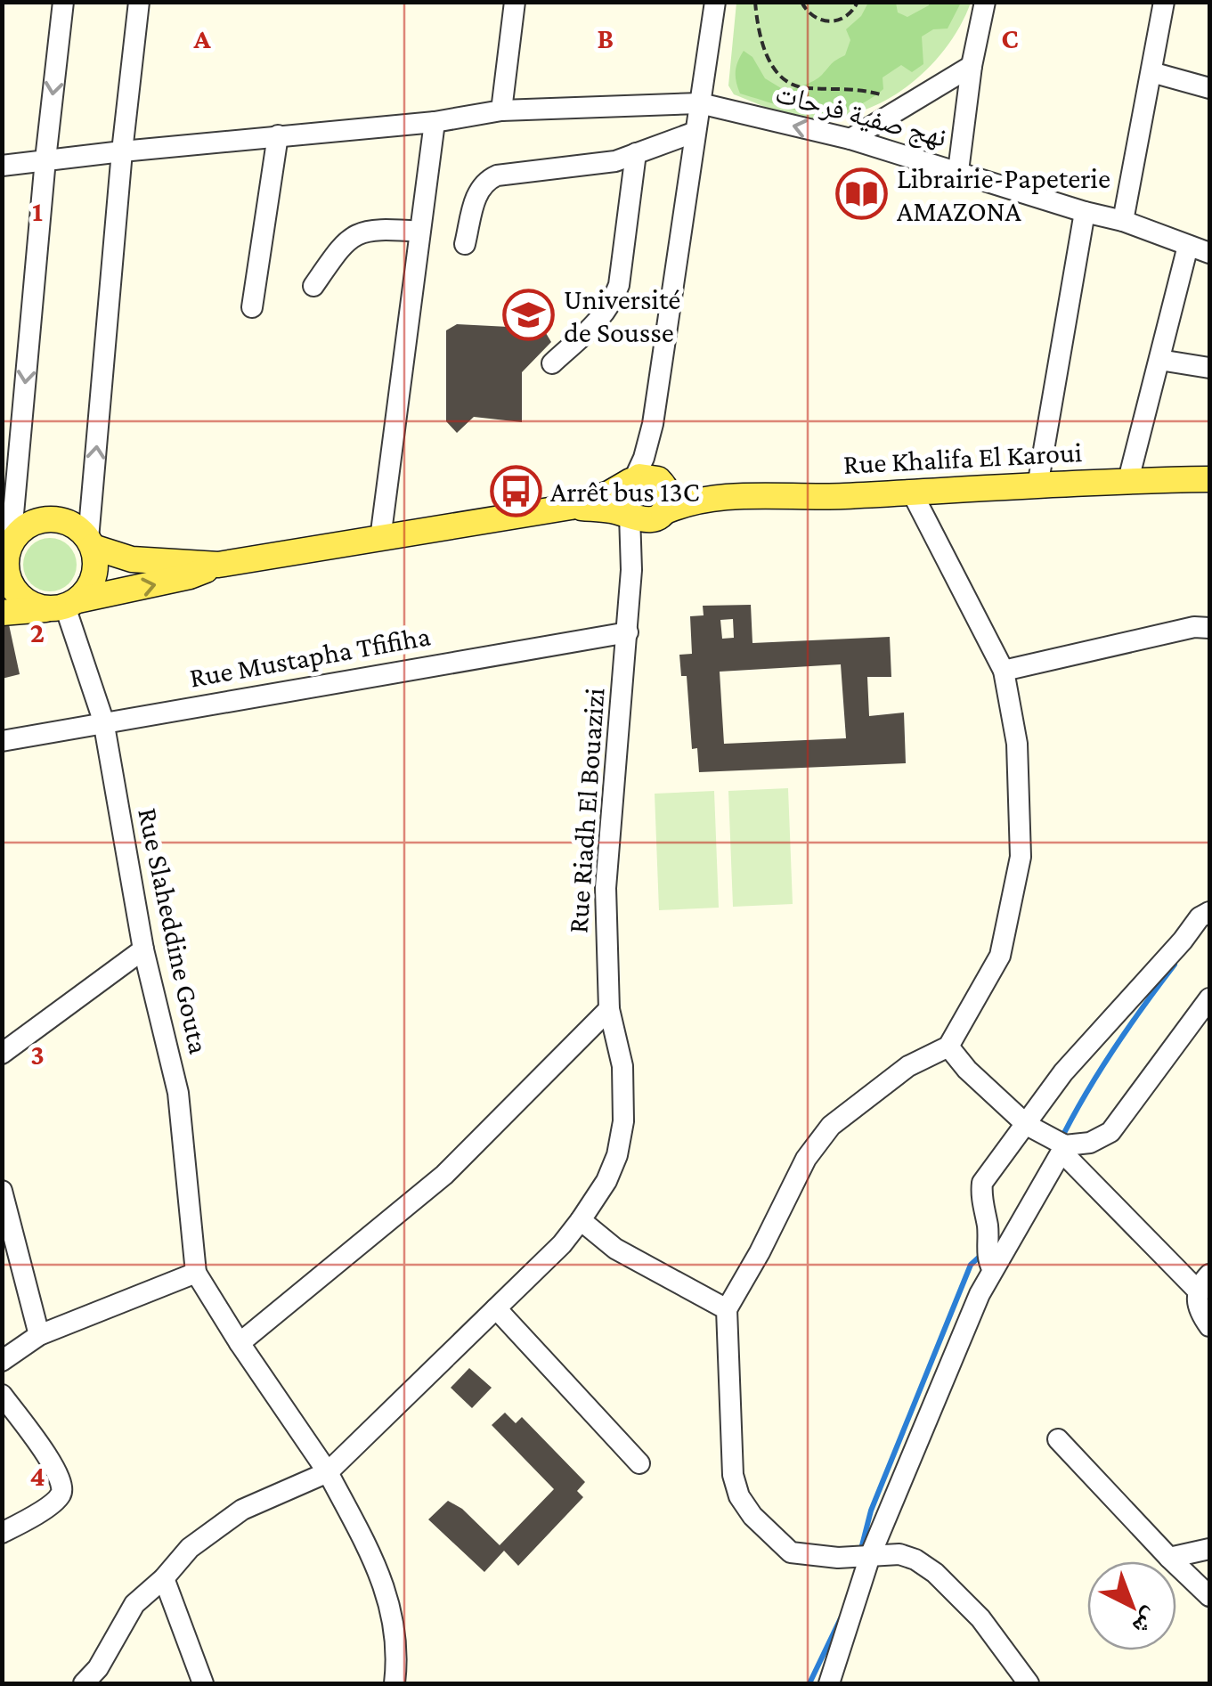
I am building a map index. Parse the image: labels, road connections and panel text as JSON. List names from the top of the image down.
{
  "streets": {
    "main road": ["Rue Khalifa El Karoui"],
    "street": [
      "نهج صفية فرحات",
      "Rue Mustapha Tfifiha",
      "Rue Riadh El Bouazizi",
      "Rue Slaheddine Gouta"
    ]
  },
  "crossings": [
    ["Rue Khalifa El Karoui", "Rue Riadh El Bouazizi"],
    ["Rue Mustapha Tfifiha", "Rue Riadh El Bouazizi"],
    ["Rue Mustapha Tfifiha", "Rue Slaheddine Gouta"]
  ],
  "places": {
    "library": ["Librairie-Papeterie AMAZONA"],
    "school or university": ["Université de Sousse"],
    "bus stop": ["Arrêt bus 13C"]
  },
  "north": "bottom right",
  "grid": {
    "columns": ["A", "B", "C"],
    "rows": [
      "1",
      "2",
      "3",
      "4"
    ]
  }
}
